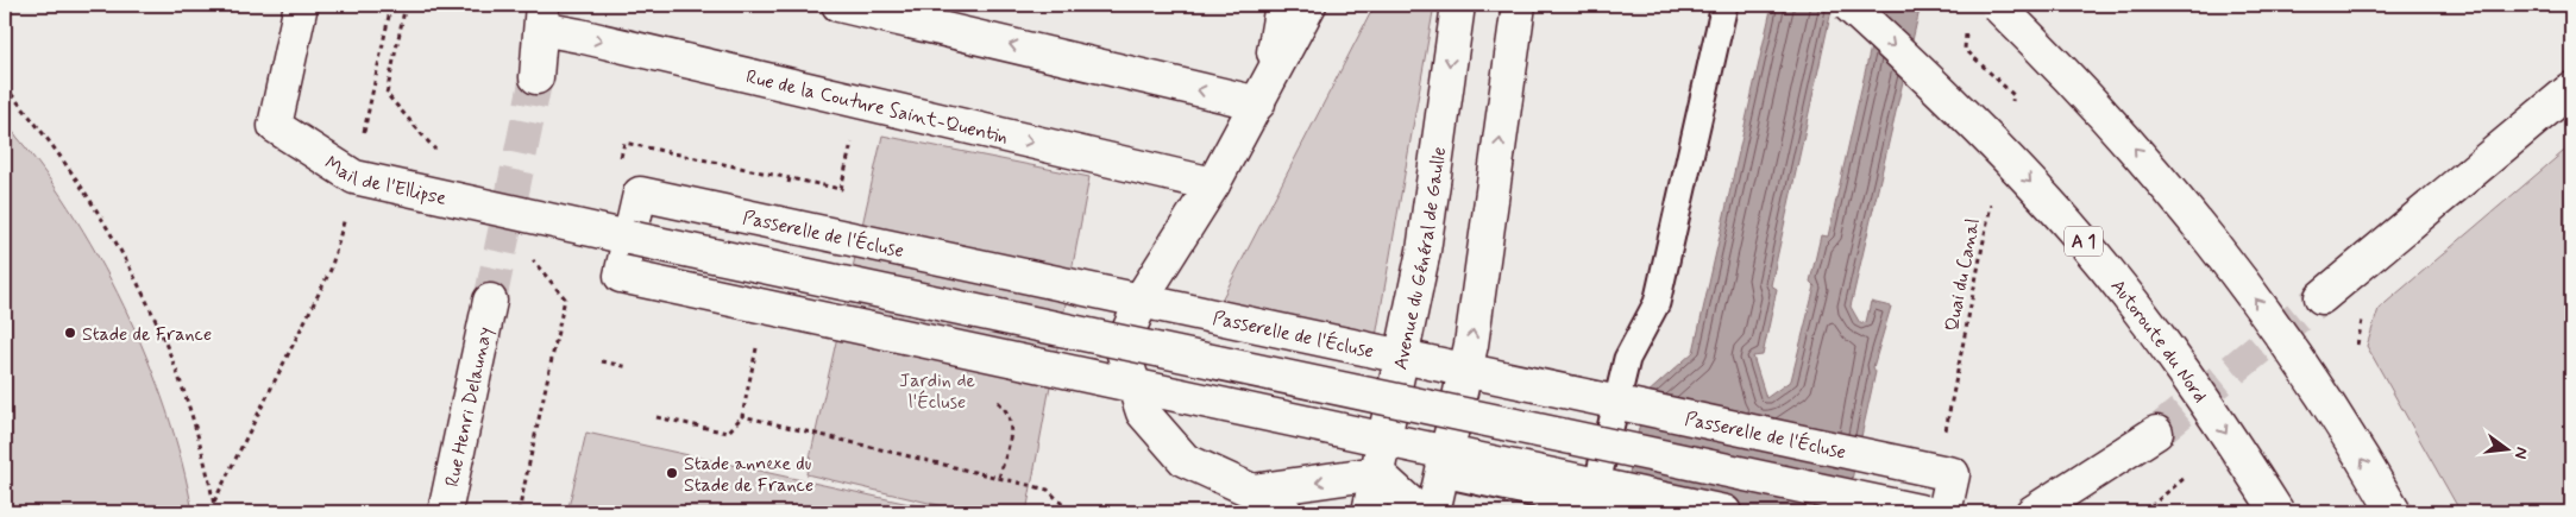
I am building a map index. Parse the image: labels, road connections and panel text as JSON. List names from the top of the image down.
{
  "streets": {
    "main road": [
      "Rue de la Couture Saint-Quentin",
      "Mail de l'Ellipse",
      "Passerelle de l'Écluse",
      "A 1",
      "Avenue du Général de Gaulle",
      "Autoroute du Nord",
      "Rue Henri Delaunay"
    ],
    "path": ["Quai du Canal"]
  },
  "crossings": [
    ["Mail de l'Ellipse", "Passerelle de l'Écluse"]
  ],
  "parks": ["Jardin de l'Écluse"],
  "places": ["Stade de France", "Stade annexe du Stade de France"],
  "north": "right"
}
